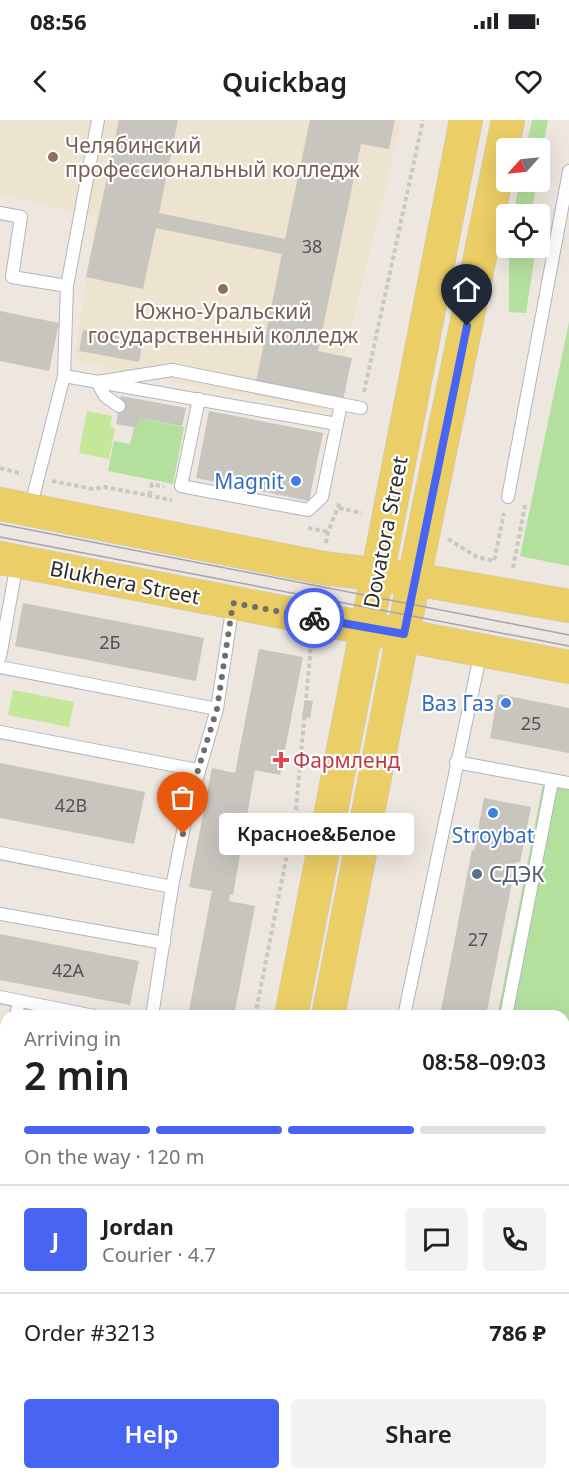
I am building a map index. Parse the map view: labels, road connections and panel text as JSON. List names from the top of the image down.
{
  "streets": {
    "main road": ["Dovatora Street", "Blukhera Street"]
  },
  "crossings": [
    ["Dovatora Street", "Blukhera Street"]
  ],
  "places": {
    "other": [
      "Челябинский профессиональный колледж",
      "Южно-Уральский государственный колледж",
      "Magnit",
      "Ваз Газ",
      "Stroybat",
      "Красное&Белое",
      "СДЭК"
    ],
    "health": ["Фармленд"]
  },
  "house_numbers": [
    "38",
    "2Б",
    "25",
    "42В",
    "27",
    "42А"
  ],
  "north": "bottom left",
  "page": {
    "status": "08:56",
    "header": "Quickbag",
    "bubble": "Красное&Белое",
    "heading": ["2 min", "Arriving in", "08:58–09:03"],
    "panel": [
      "Jordan",
      "Courier · 4.7",
      "Order #3213",
      "786 ₽"
    ],
    "bar": "On the way · 120 m",
    "round": "J",
    "buttons": ["Help", "Share"]
  }
}
